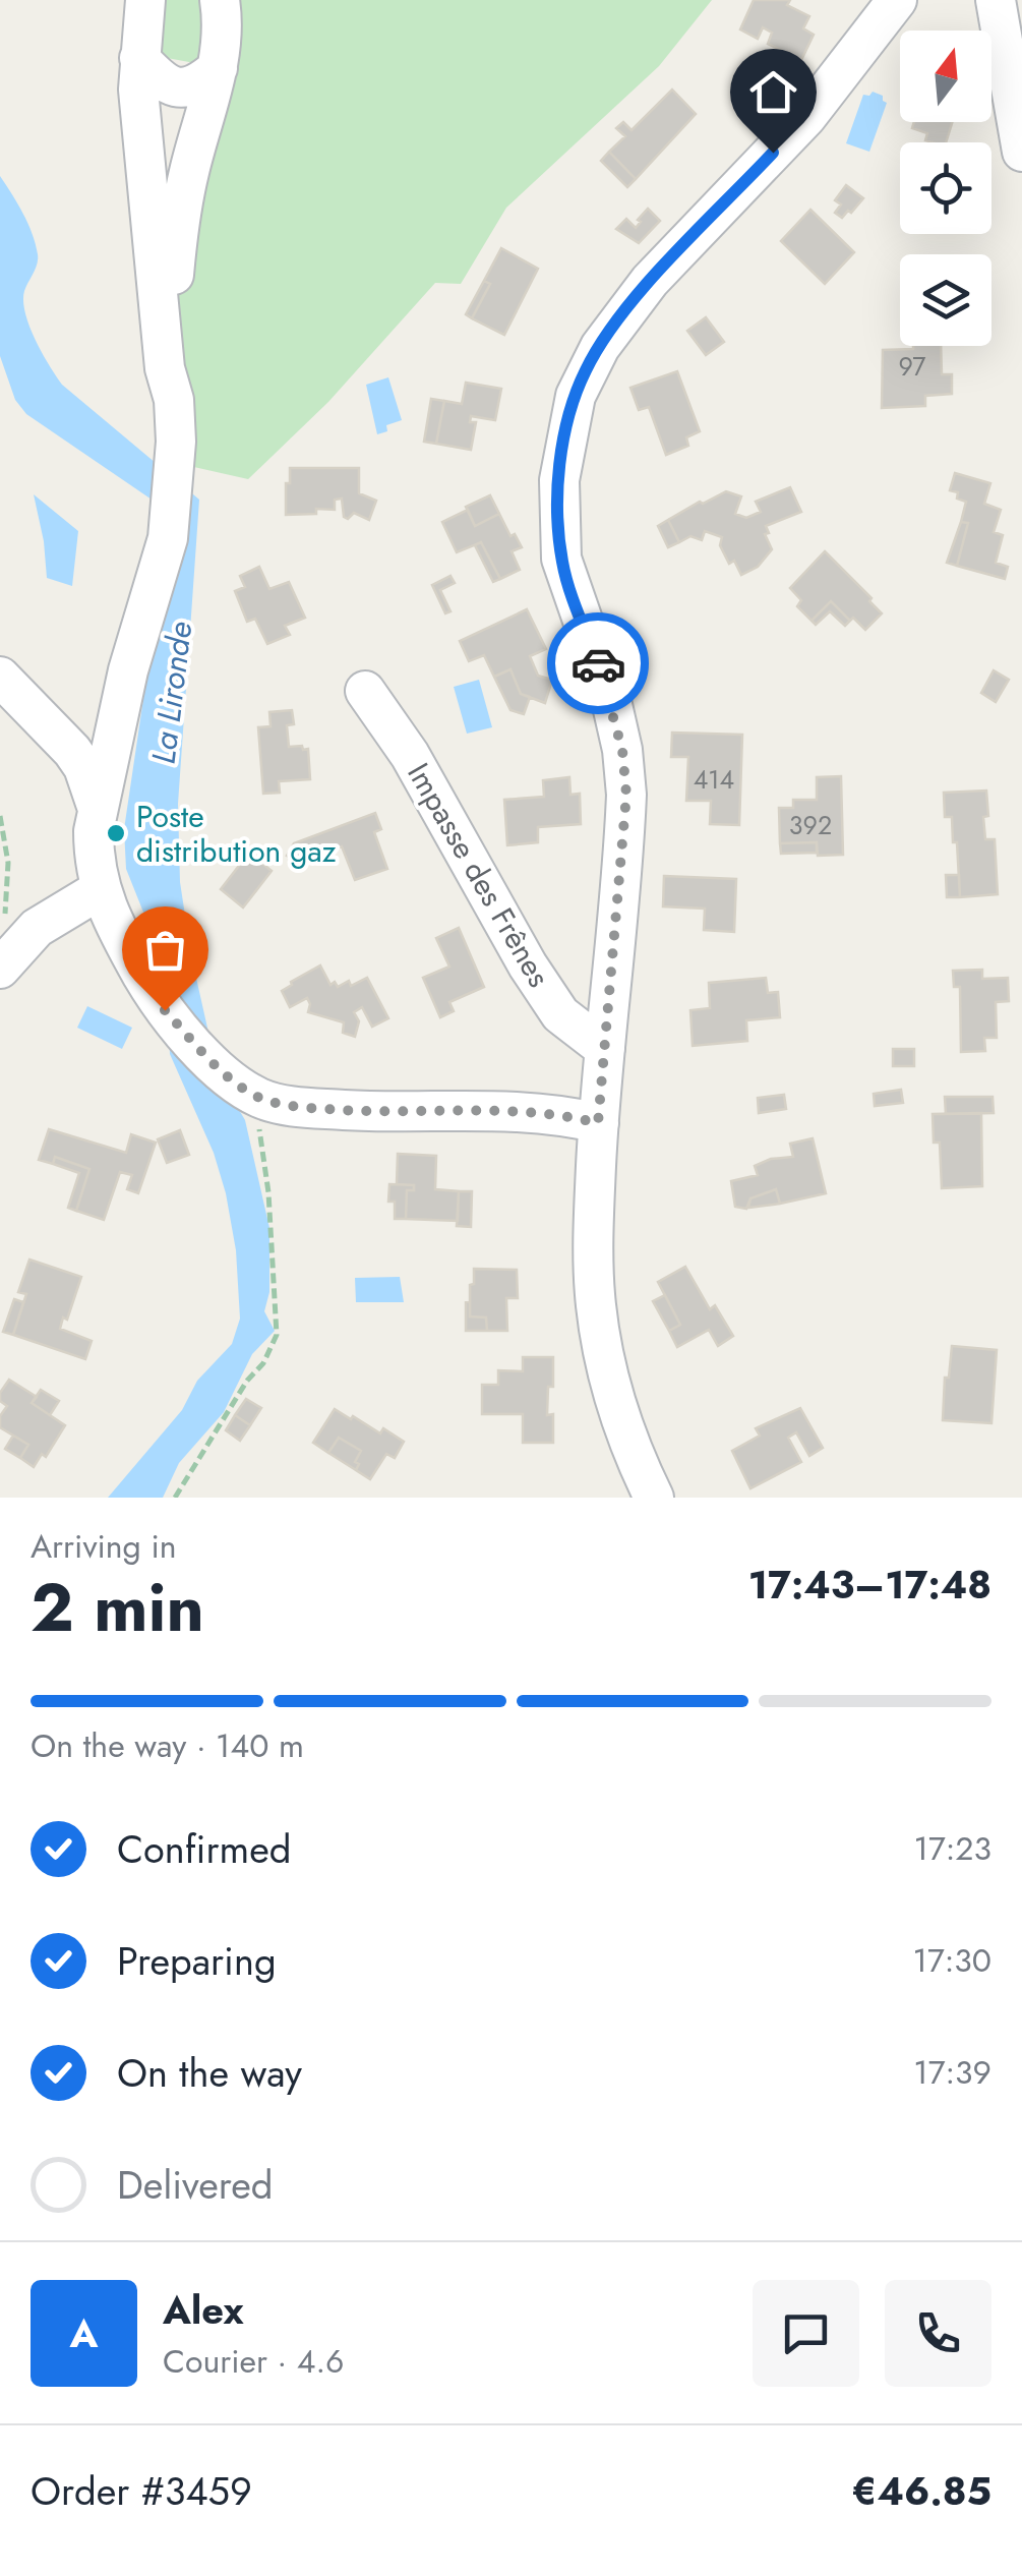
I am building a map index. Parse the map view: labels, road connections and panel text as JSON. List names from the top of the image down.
{
  "streets": {
    "street": ["Impasse des Frênes"]
  },
  "water": ["La Lironde"],
  "places": ["Poste distribution gaz"],
  "house_numbers": ["97", "414", "392"],
  "north": "top",
  "page": {
    "heading": ["2 min", "Arriving in", "17:43–17:48"],
    "panel": [
      "Alex",
      "Courier · 4.6",
      "Order #3459",
      "€46.85"
    ],
    "bar": "On the way · 140 m",
    "list": [
      ["Confirmed", "17:23"],
      ["Preparing", "17:30"],
      ["On the way", "17:39"],
      "Delivered"
    ],
    "round": "A"
  }
}
